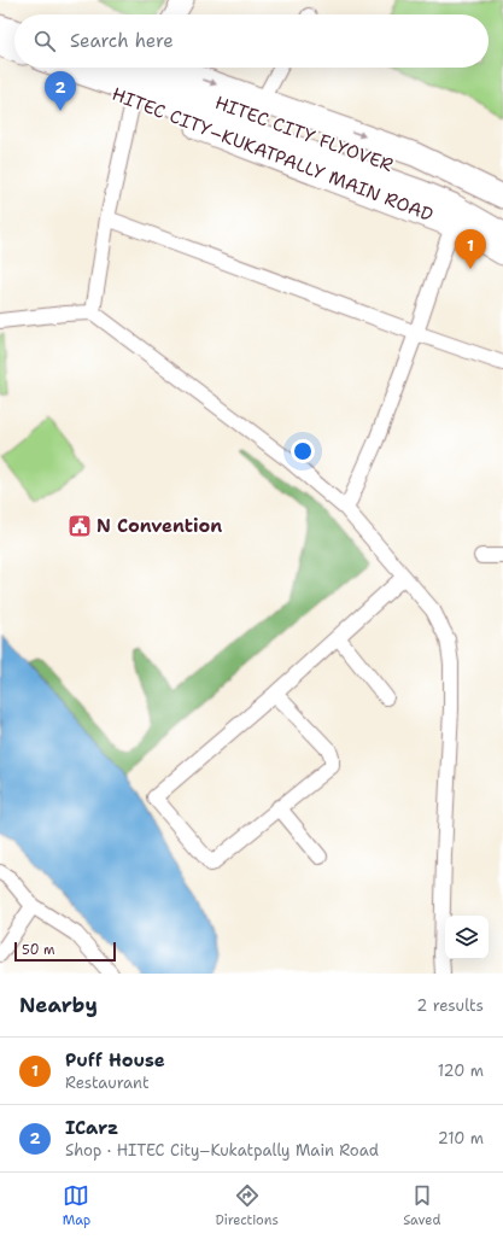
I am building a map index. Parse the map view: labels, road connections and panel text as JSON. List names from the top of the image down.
{
  "streets": {
    "main road": ["HITEC CITY FLYOVER", "HITEC CITY–KUKATPALLY MAIN ROAD"]
  },
  "crossings": [
    ["HITEC CITY FLYOVER", "HITEC CITY–KUKATPALLY MAIN ROAD"]
  ],
  "places": {
    "public building": ["N Convention"]
  },
  "scale_bar": "50 m",
  "page": {
    "search": "Search here",
    "pins": ["2", "1"],
    "scale": "50 m",
    "heading": ["Nearby", "2 results"],
    "list": [
      {
        "mark": "1",
        "name": "Puff House",
        "note": "Restaurant",
        "value": "120 m"
      },
      {
        "mark": "2",
        "name": "ICarz",
        "note": "Shop · HITEC City–Kukatpally Main Road",
        "value": "210 m"
      }
    ],
    "nav": ["Map", "Directions", "Saved"]
  }
}
